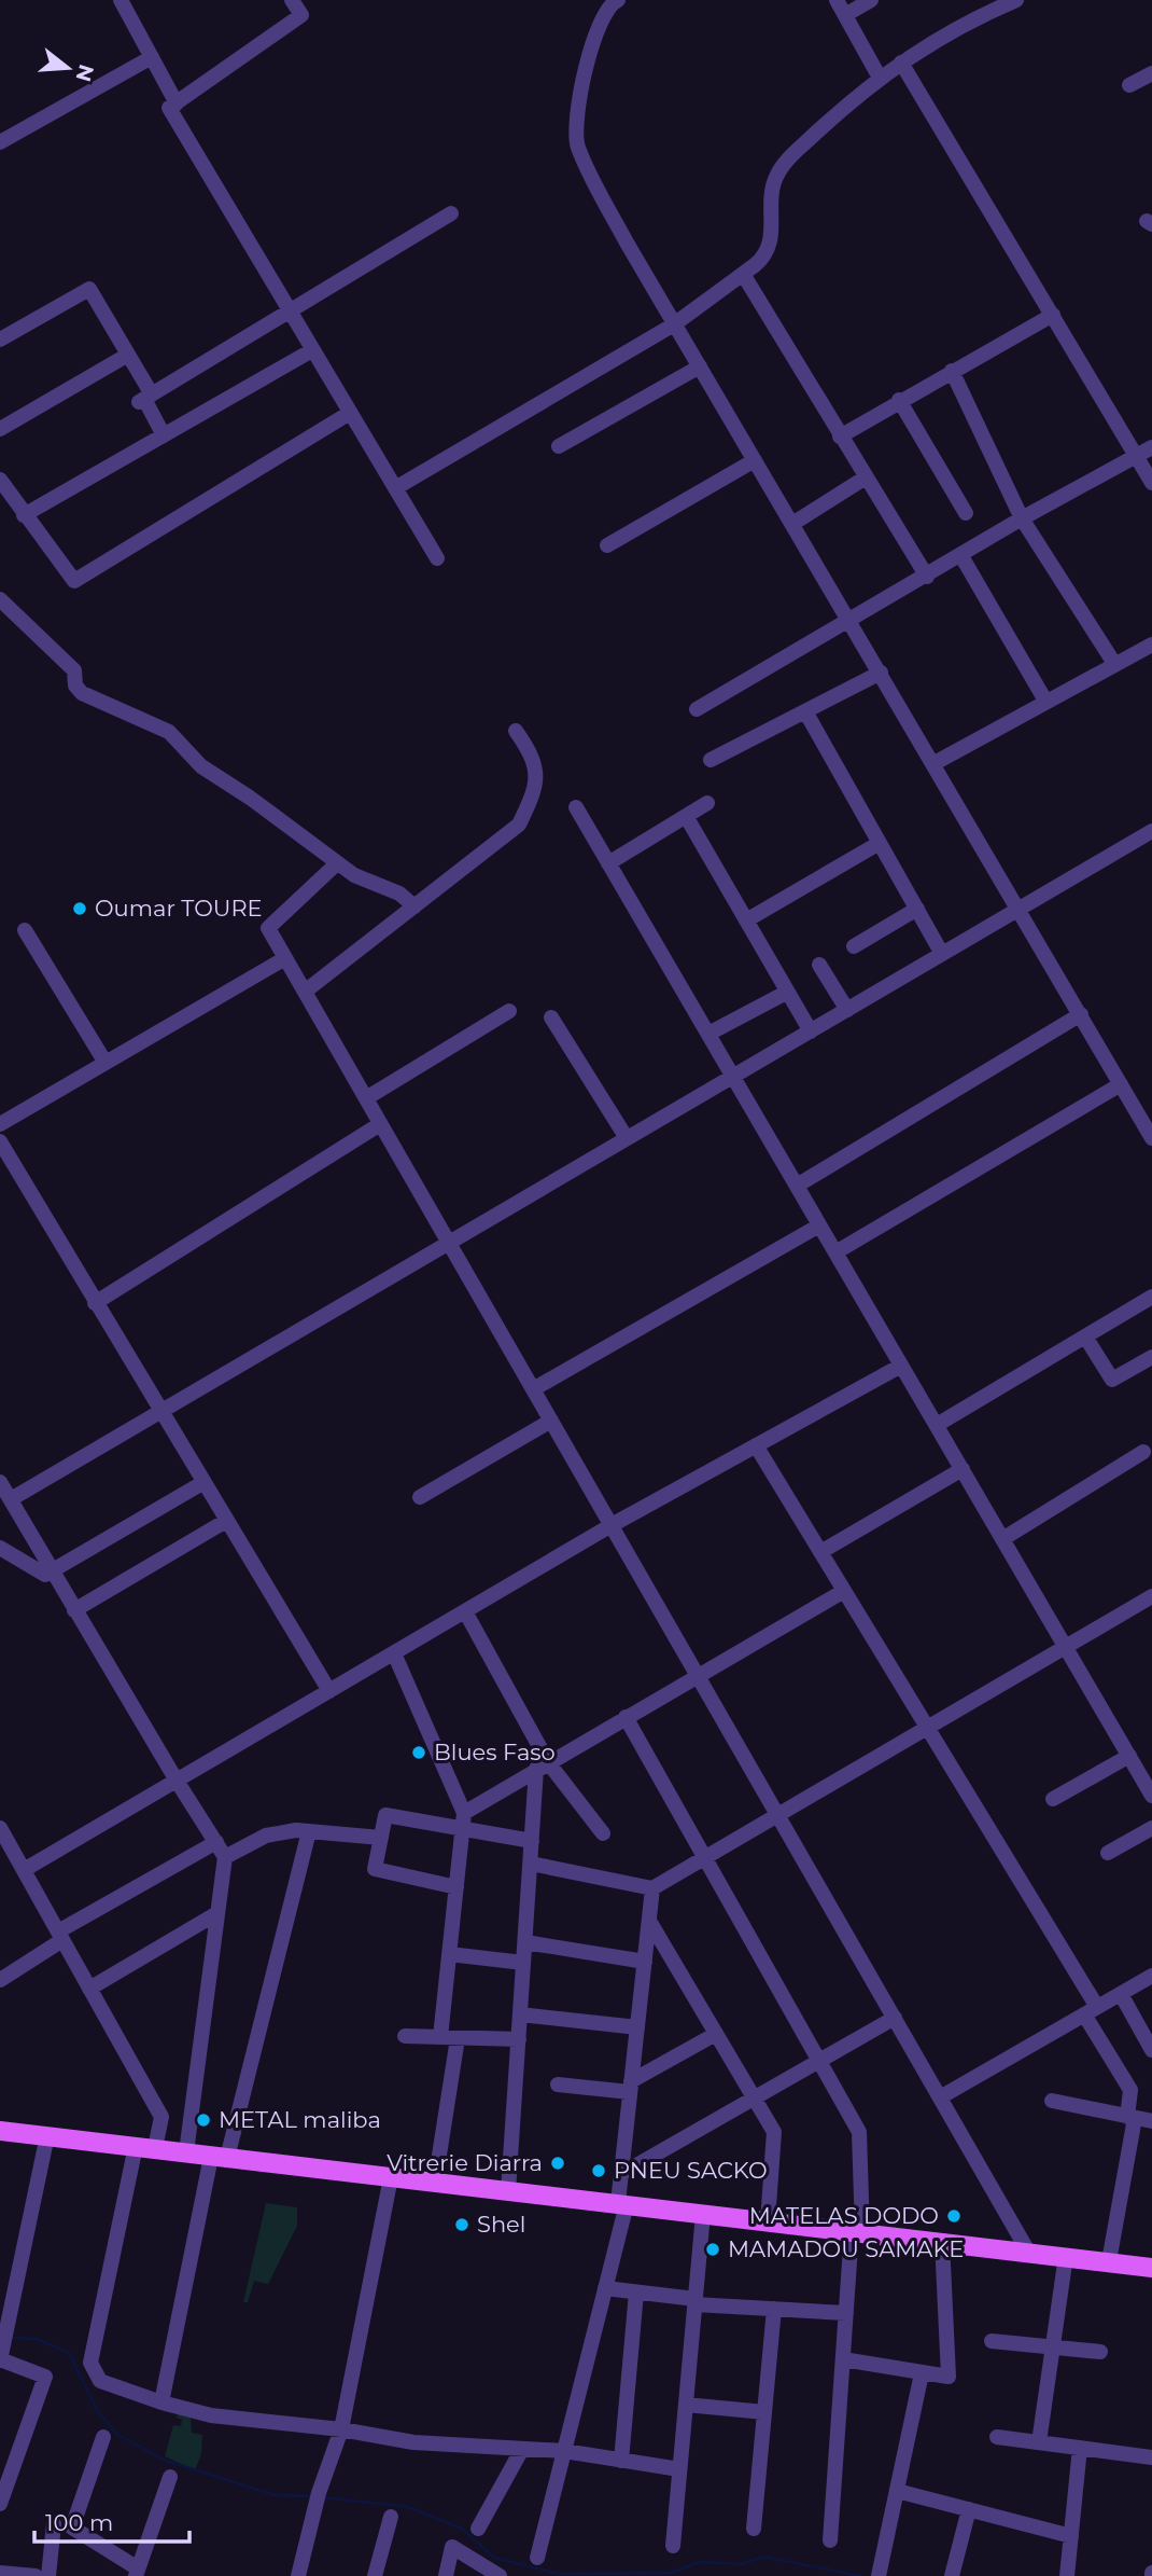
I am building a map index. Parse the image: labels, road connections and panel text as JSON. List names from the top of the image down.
{
  "places": [
    "Oumar TOURE",
    "Blues Faso",
    "METAL maliba",
    "Vitrerie Diarra",
    "PNEU SACKO",
    "MATELAS DODO",
    "Shel",
    "MAMADOU SAMAKE"
  ],
  "scale_bar": "100 m",
  "north": "right"
}
